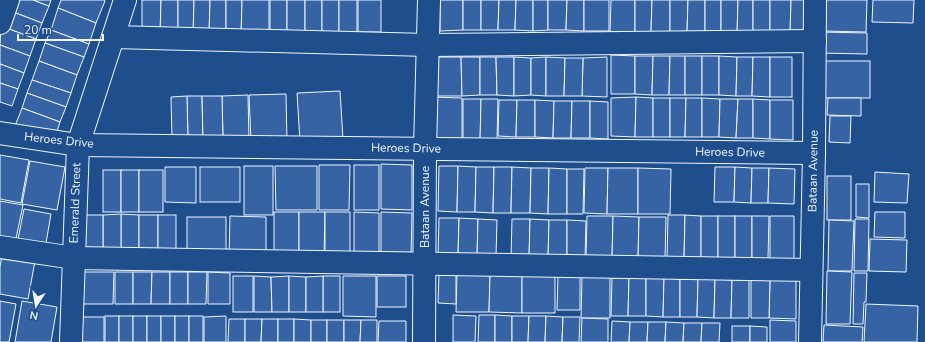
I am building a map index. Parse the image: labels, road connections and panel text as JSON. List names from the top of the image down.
{
  "streets": {
    "street": ["Heroes Drive", "Bataan Avenue", "Emerald Street"]
  },
  "crossings": [
    ["Heroes Drive", "Bataan Avenue"],
    ["Heroes Drive", "Emerald Street"]
  ],
  "scale_bar": "20 m",
  "north": "bottom"
}
